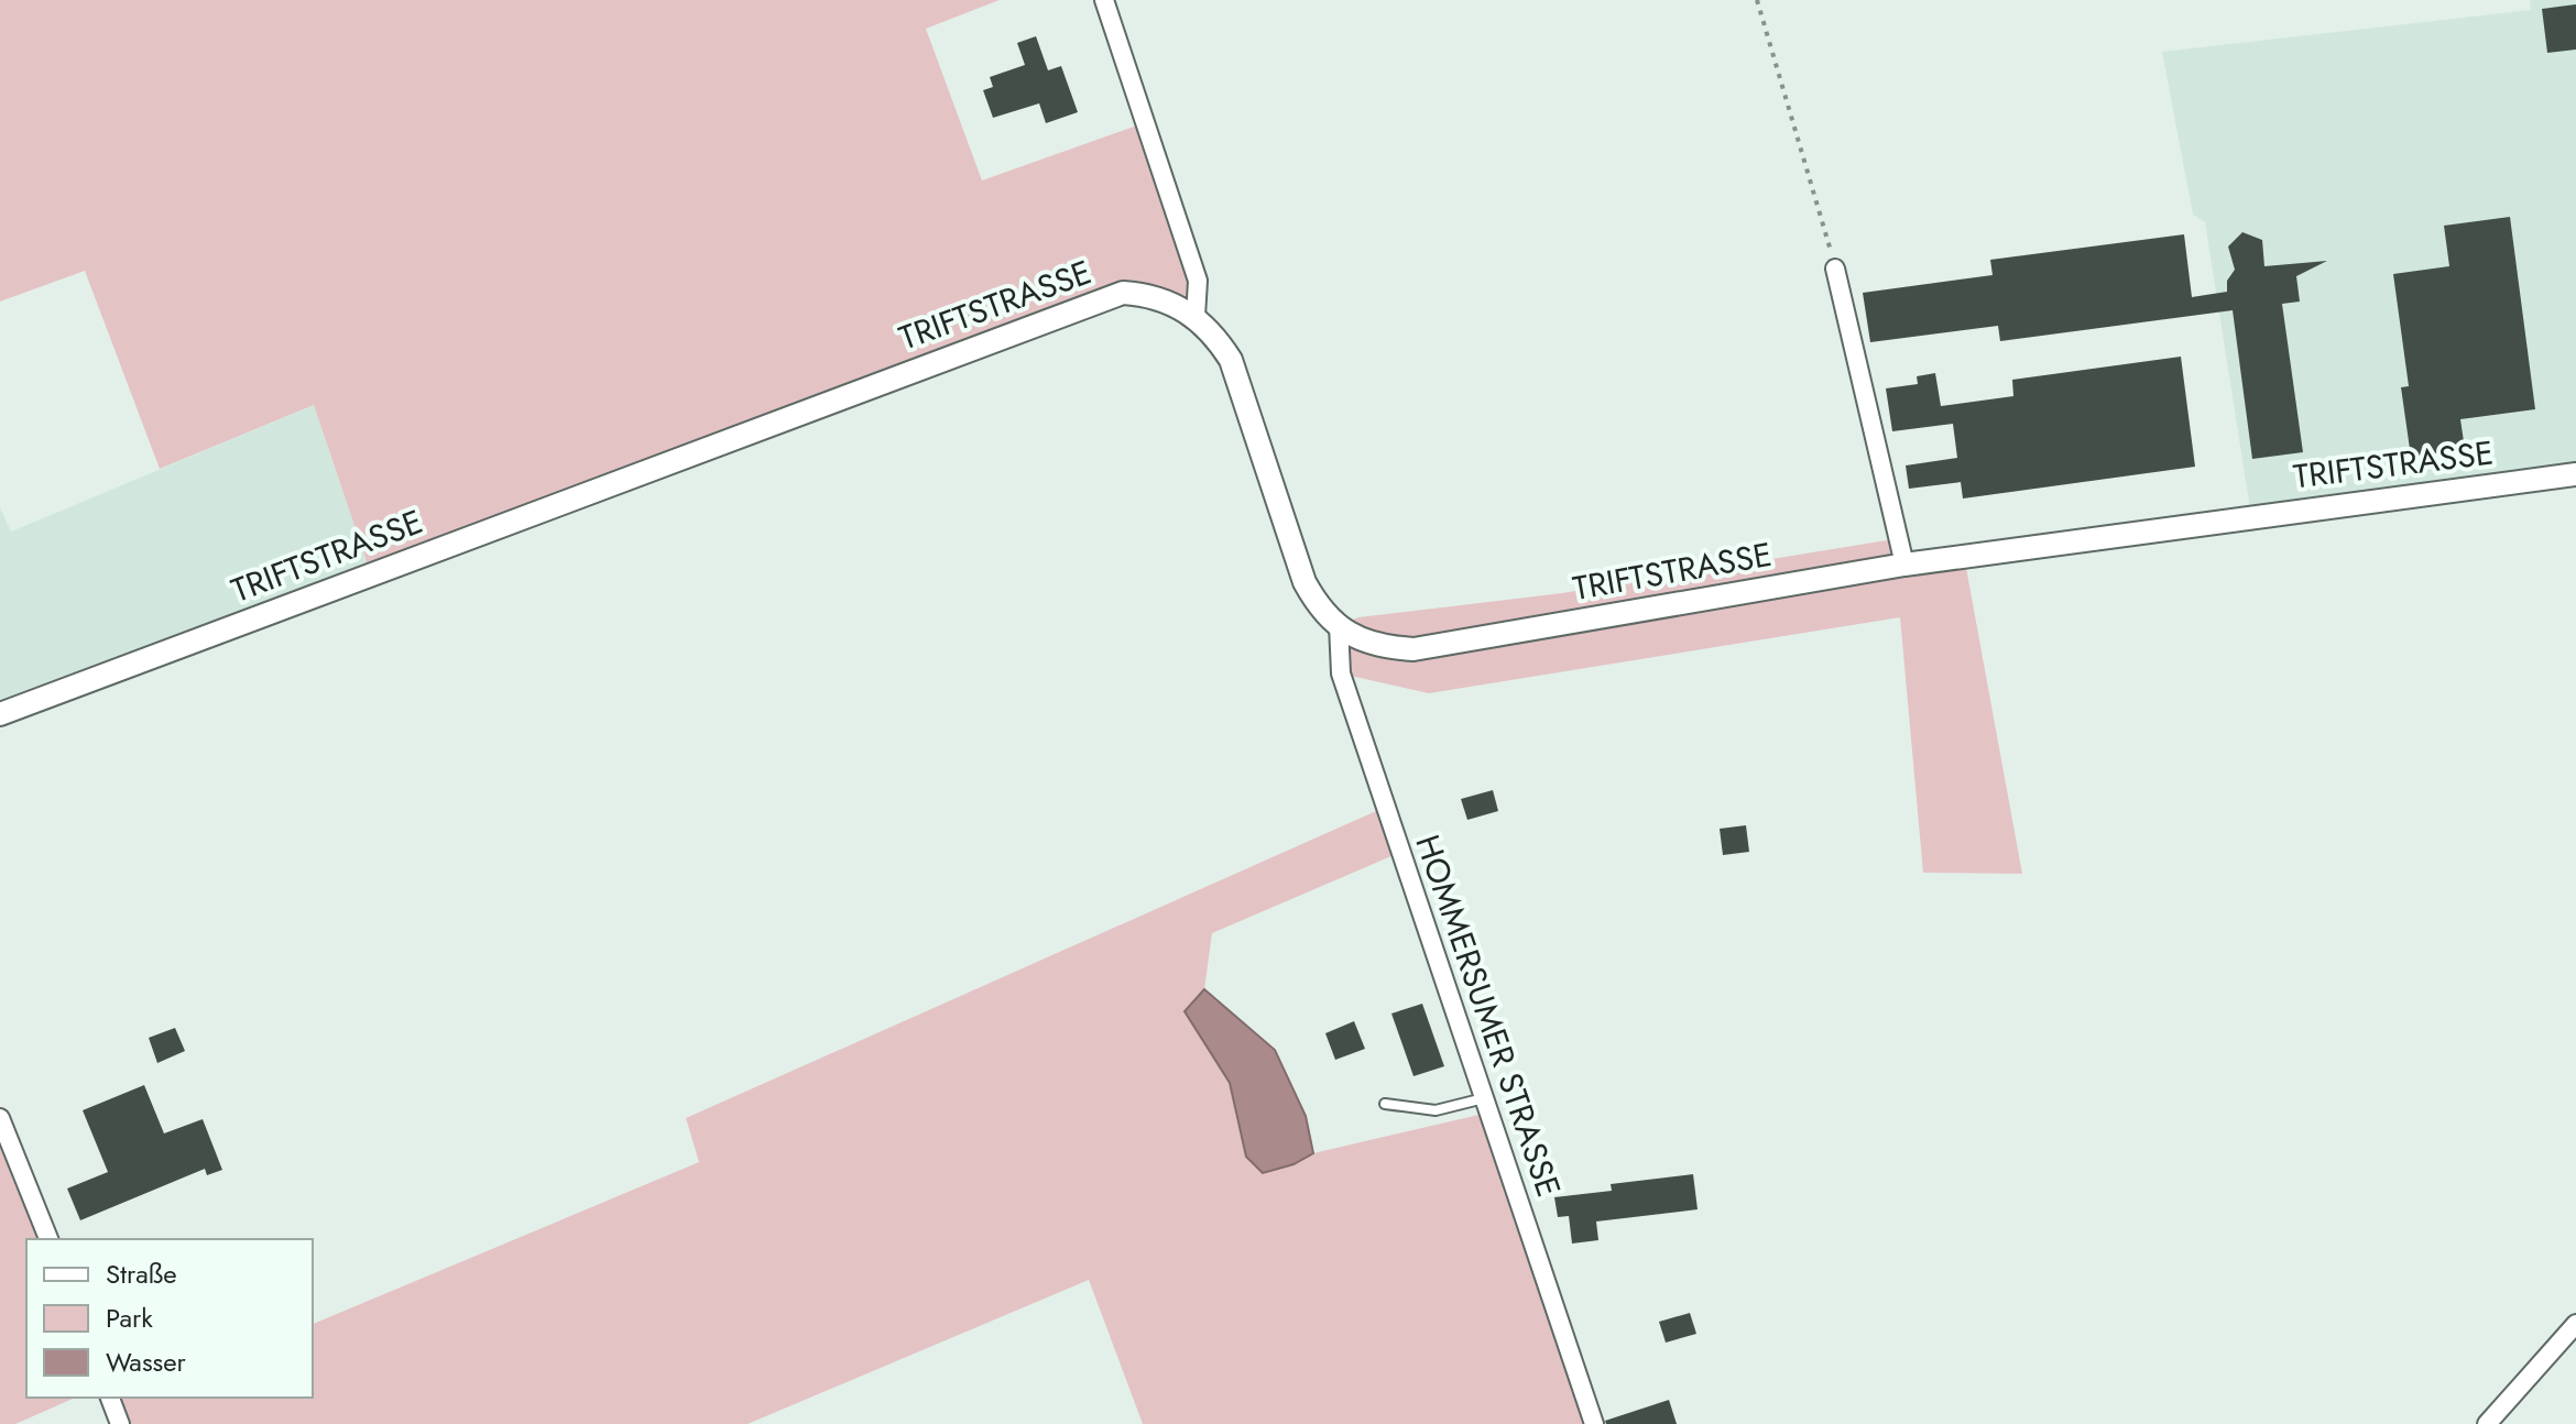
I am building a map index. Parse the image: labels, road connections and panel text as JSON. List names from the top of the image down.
{
  "streets": {
    "street": ["TRIFTSTRASSE", "HOMMERSUMER STRASSE"]
  },
  "crossings": [
    ["TRIFTSTRASSE", "HOMMERSUMER STRASSE"]
  ],
  "legend": ["Straße", "Park", "Wasser"]
}
